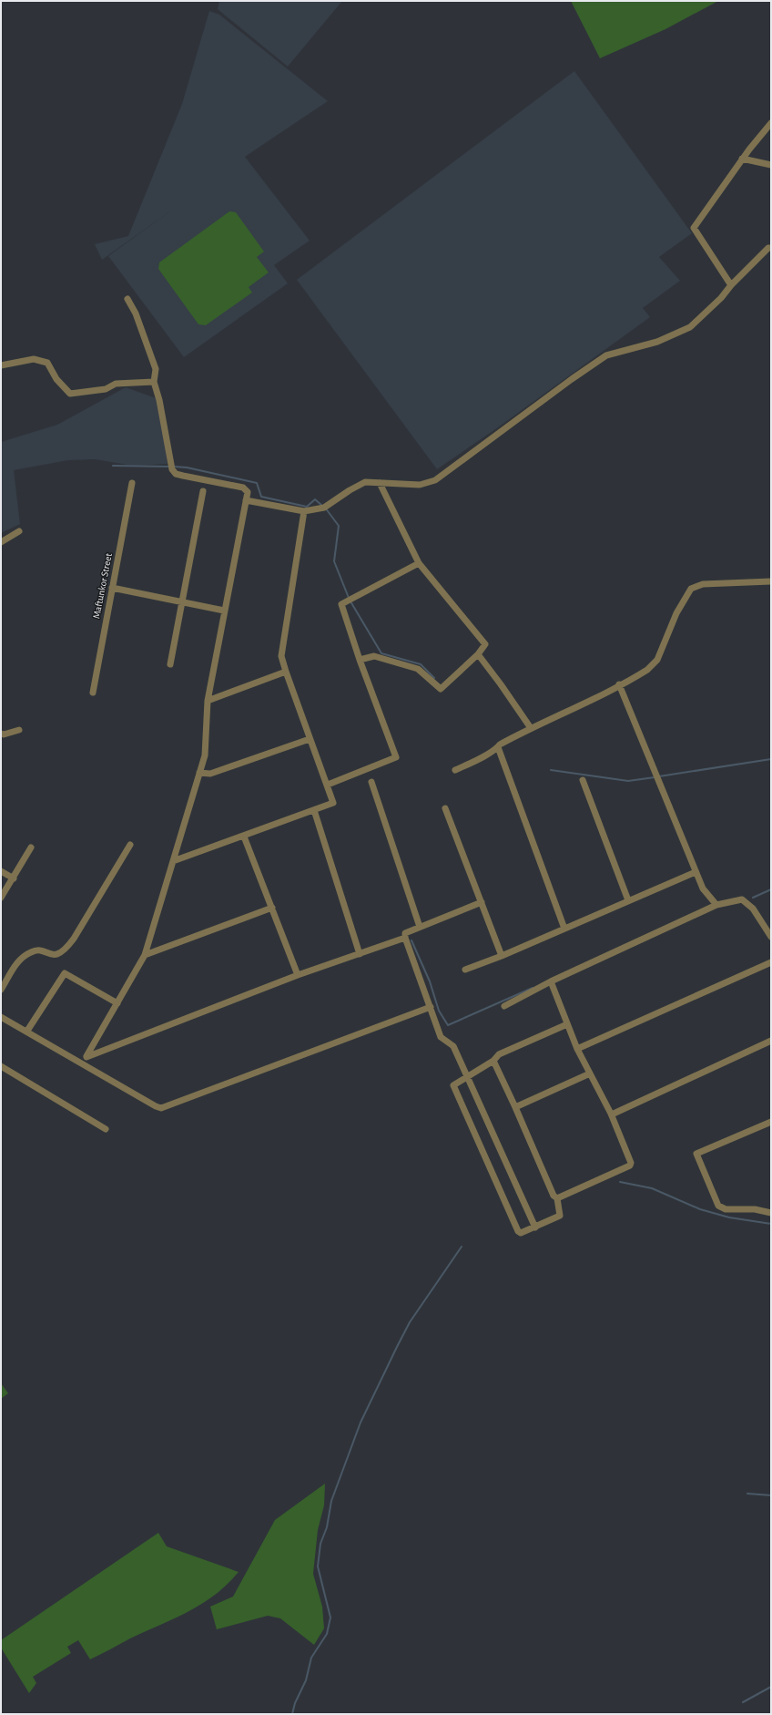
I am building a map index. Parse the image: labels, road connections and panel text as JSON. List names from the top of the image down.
{
  "streets": {
    "street": ["Maftunkor Street"]
  }
}
